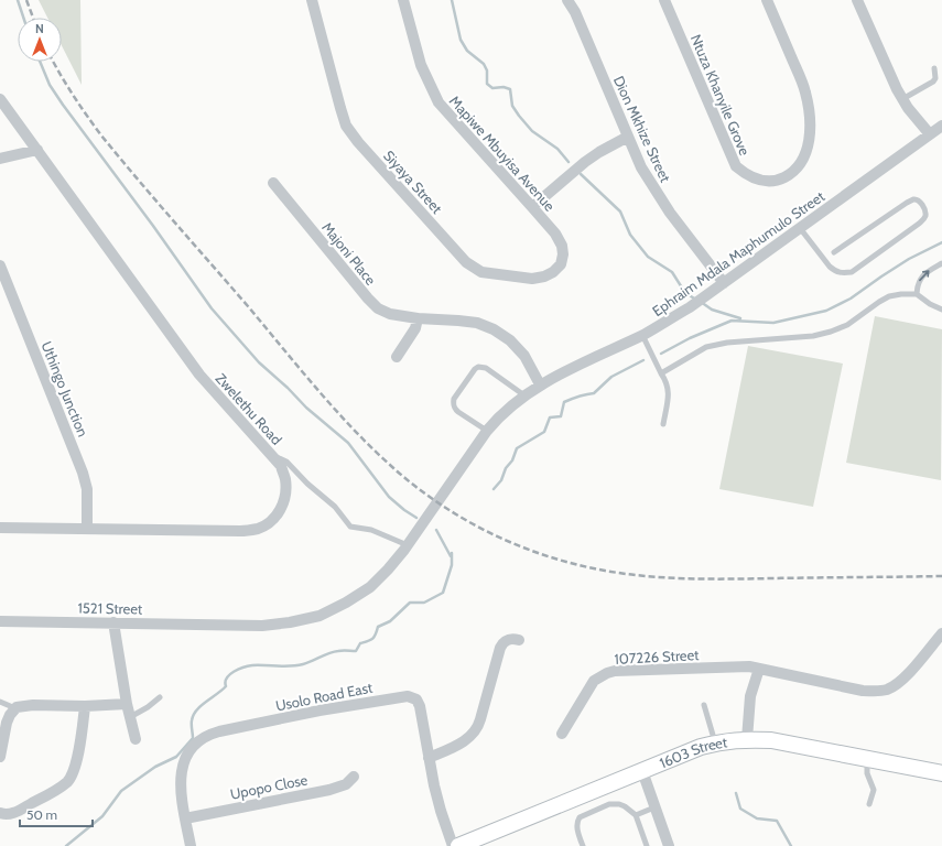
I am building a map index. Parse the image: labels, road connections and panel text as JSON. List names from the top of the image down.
{
  "streets": {
    "street": [
      "Ntuza Khanyile Grove",
      "Dion Mkhize Street",
      "Mapiwe Mbuyisa Avenue",
      "Siyaya Street",
      "Majoni Place",
      "Ephraim Mdala Maphumulo Street",
      "Uthingo Junction",
      "Zwelethu Road",
      "1521 Street",
      "107226 Street",
      "Usolo Road East",
      "1603 Street",
      "Upopo Close"
    ]
  },
  "crossings": [
    ["Dion Mkhize Street", "Ephraim Mdala Maphumulo Street"],
    ["Mapiwe Mbuyisa Avenue", "Siyaya Street"],
    ["Majoni Place", "Ephraim Mdala Maphumulo Street"],
    ["Ephraim Mdala Maphumulo Street", "1521 Street"],
    ["Uthingo Junction", "Zwelethu Road"],
    ["Usolo Road East", "Upopo Close"]
  ],
  "scale_bar": "50 m",
  "north": "top"
}
